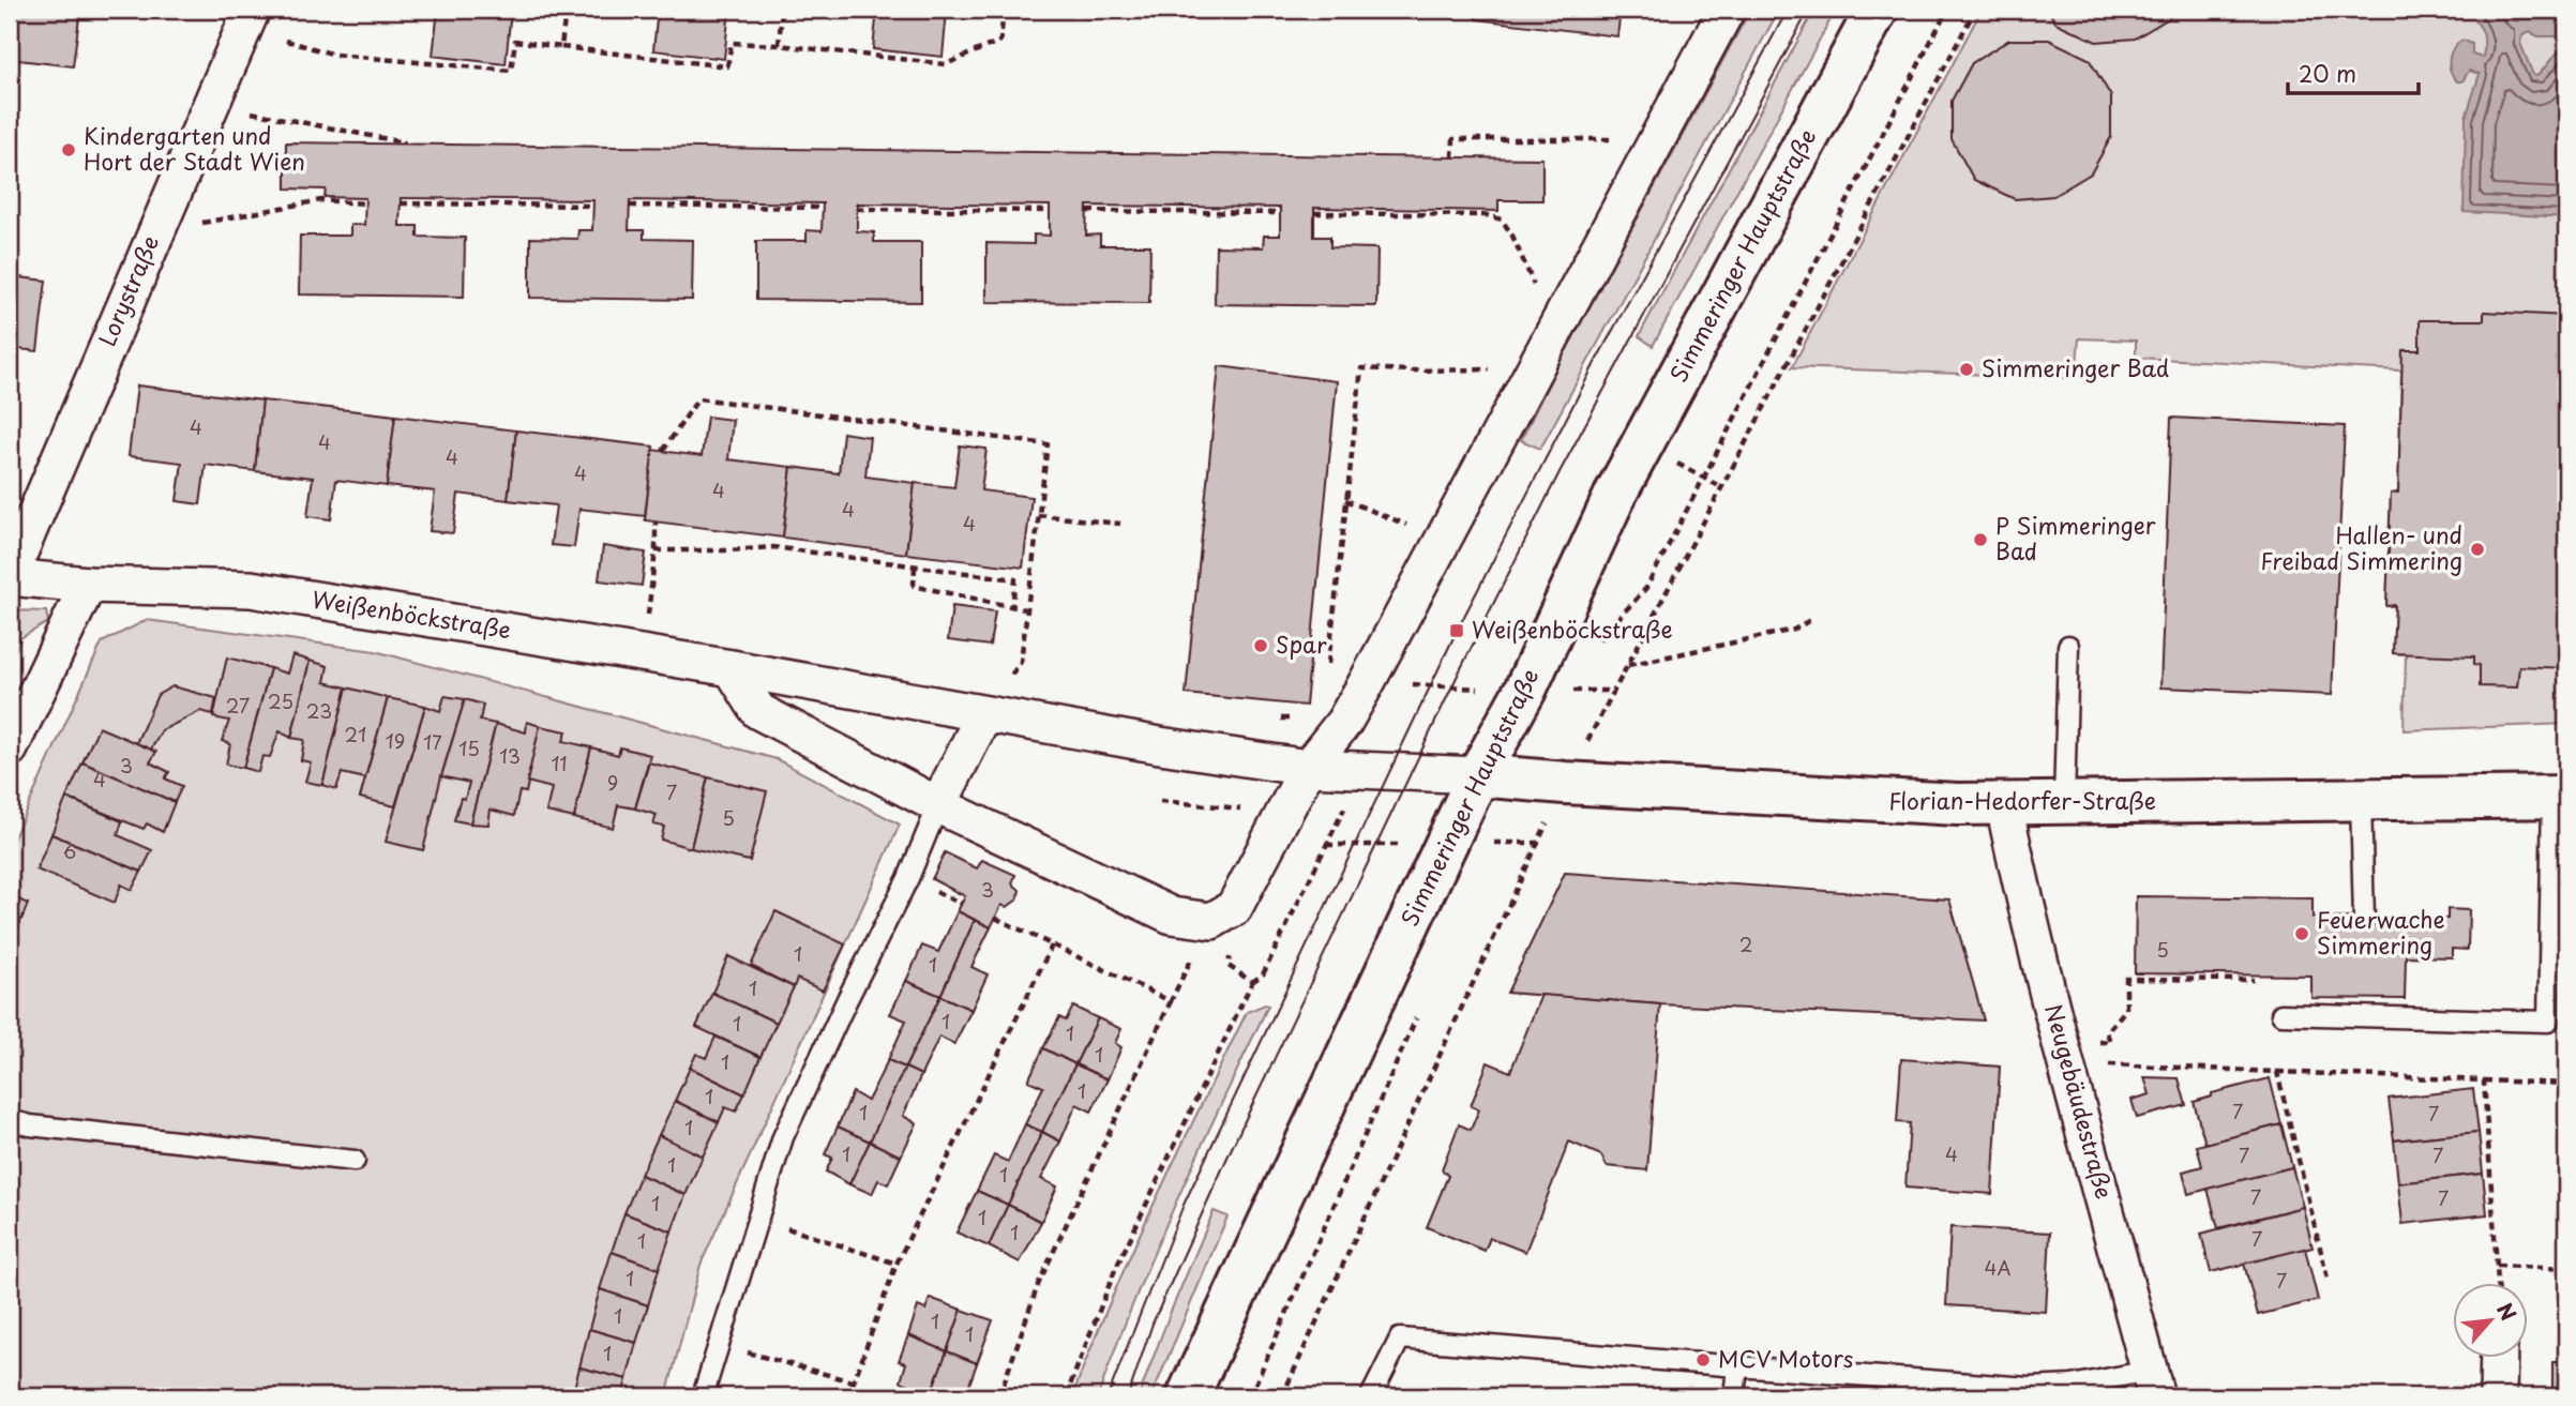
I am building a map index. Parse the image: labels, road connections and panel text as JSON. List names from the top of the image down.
{
  "streets": {
    "main road": ["Simmeringer Hauptstraße", "Florian-Hedorfer-Straße"],
    "street": ["Lorystraße", "Weißenböckstraße", "Neugebäudestraße"]
  },
  "crossings": [
    ["Simmeringer Hauptstraße", "Weißenböckstraße"],
    ["Simmeringer Hauptstraße", "Florian-Hedorfer-Straße"],
    ["Lorystraße", "Weißenböckstraße"],
    ["Weißenböckstraße", "Florian-Hedorfer-Straße"],
    ["Florian-Hedorfer-Straße", "Neugebäudestraße"]
  ],
  "places": {
    "other": [
      "Kindergarten und Hort der Stadt Wien",
      "Simmeringer Bad",
      "P Simmeringer Bad",
      "Hallen- und Freibad Simmering",
      "Spar",
      "Feuerwache Simmering",
      "MCV Motors"
    ],
    "transit": ["Weißenböckstraße"]
  },
  "house_numbers": [
    "4",
    "4",
    "4",
    "4",
    "4",
    "4",
    "4",
    "25",
    "27",
    "23",
    "21",
    "19",
    "17",
    "15",
    "13",
    "11",
    "3",
    "4",
    "9",
    "7",
    "5",
    "6",
    "3",
    "2",
    "5",
    "1",
    "1",
    "1",
    "1",
    "1",
    "1",
    "1",
    "1",
    "1",
    "1",
    "7",
    "1",
    "7",
    "1",
    "1",
    "4",
    "7",
    "7",
    "1",
    "1",
    "7",
    "7",
    "1",
    "1",
    "1",
    "7",
    "1",
    "4A",
    "1",
    "7",
    "1",
    "1",
    "1",
    "1"
  ],
  "scale_bar": "20 m",
  "north": "top right"
}
